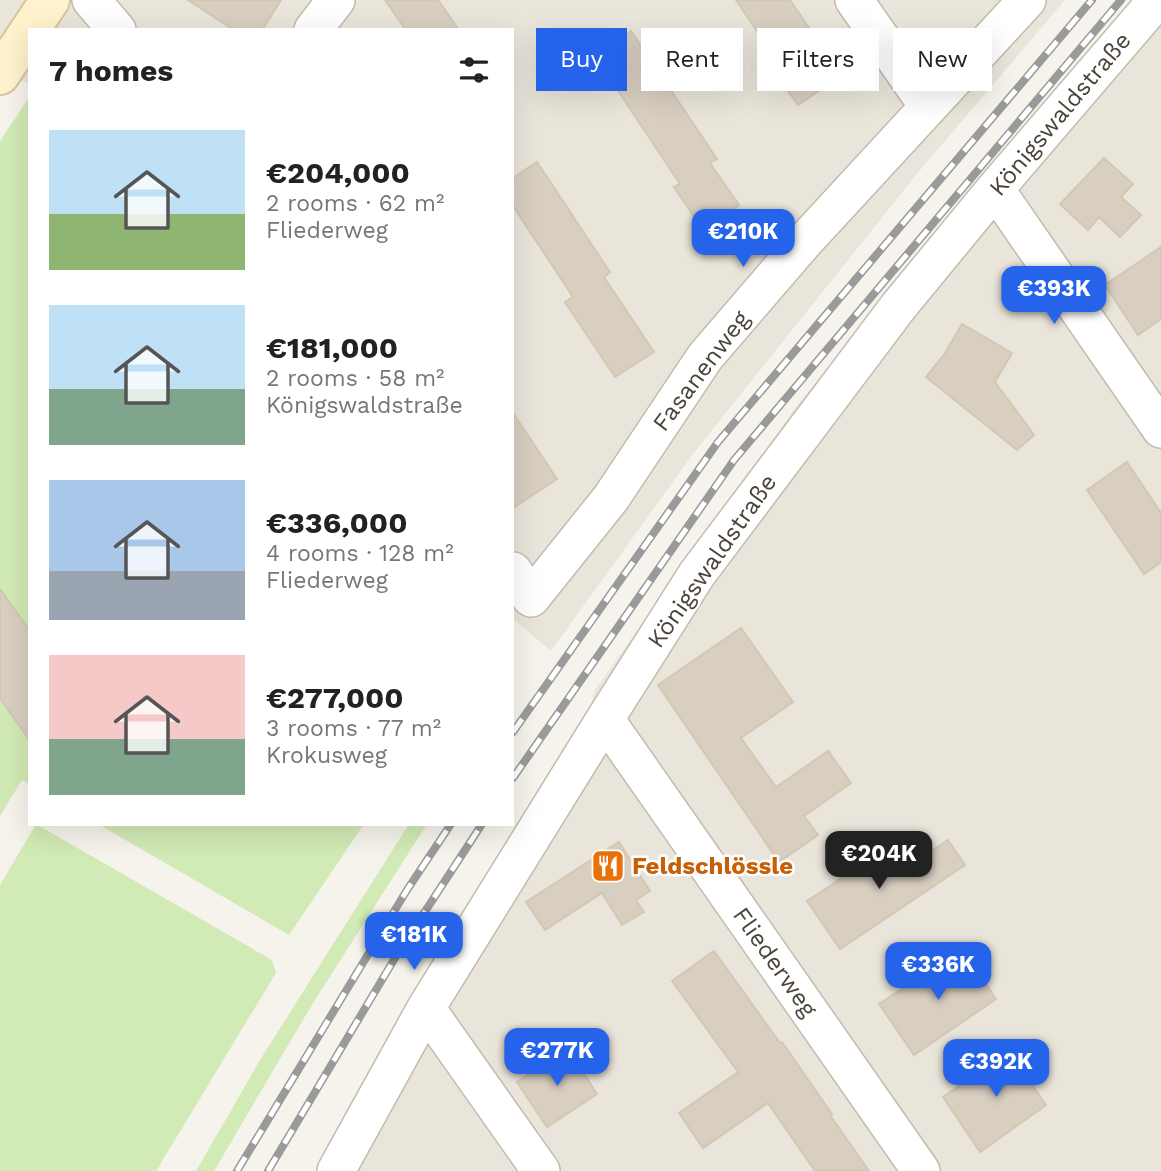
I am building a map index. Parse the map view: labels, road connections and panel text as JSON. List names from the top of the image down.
{
  "streets": {
    "street": ["Königswaldstraße", "Fasanenweg", "Fliederweg"]
  },
  "crossings": [
    ["Königswaldstraße", "Fliederweg"]
  ],
  "places": {
    "restaurant": ["Feldschlössle"]
  },
  "page": {
    "chip": [
      "Buy",
      "Rent",
      "Filters",
      "New"
    ],
    "heading": "7 homes",
    "list": [
      {
        "name": "€204,000",
        "note": "2 rooms · 62 m² · Fliederweg"
      },
      {
        "name": "€181,000",
        "note": "2 rooms · 58 m² · Königswaldstraße"
      },
      {
        "name": "€336,000",
        "note": "4 rooms · 128 m² · Fliederweg"
      },
      {
        "name": "€277,000",
        "note": "3 rooms · 77 m² · Krokusweg"
      }
    ],
    "price": [
      "€210K",
      "€393K",
      "€204K",
      "€181K",
      "€336K",
      "€277K",
      "€392K"
    ]
  }
}
